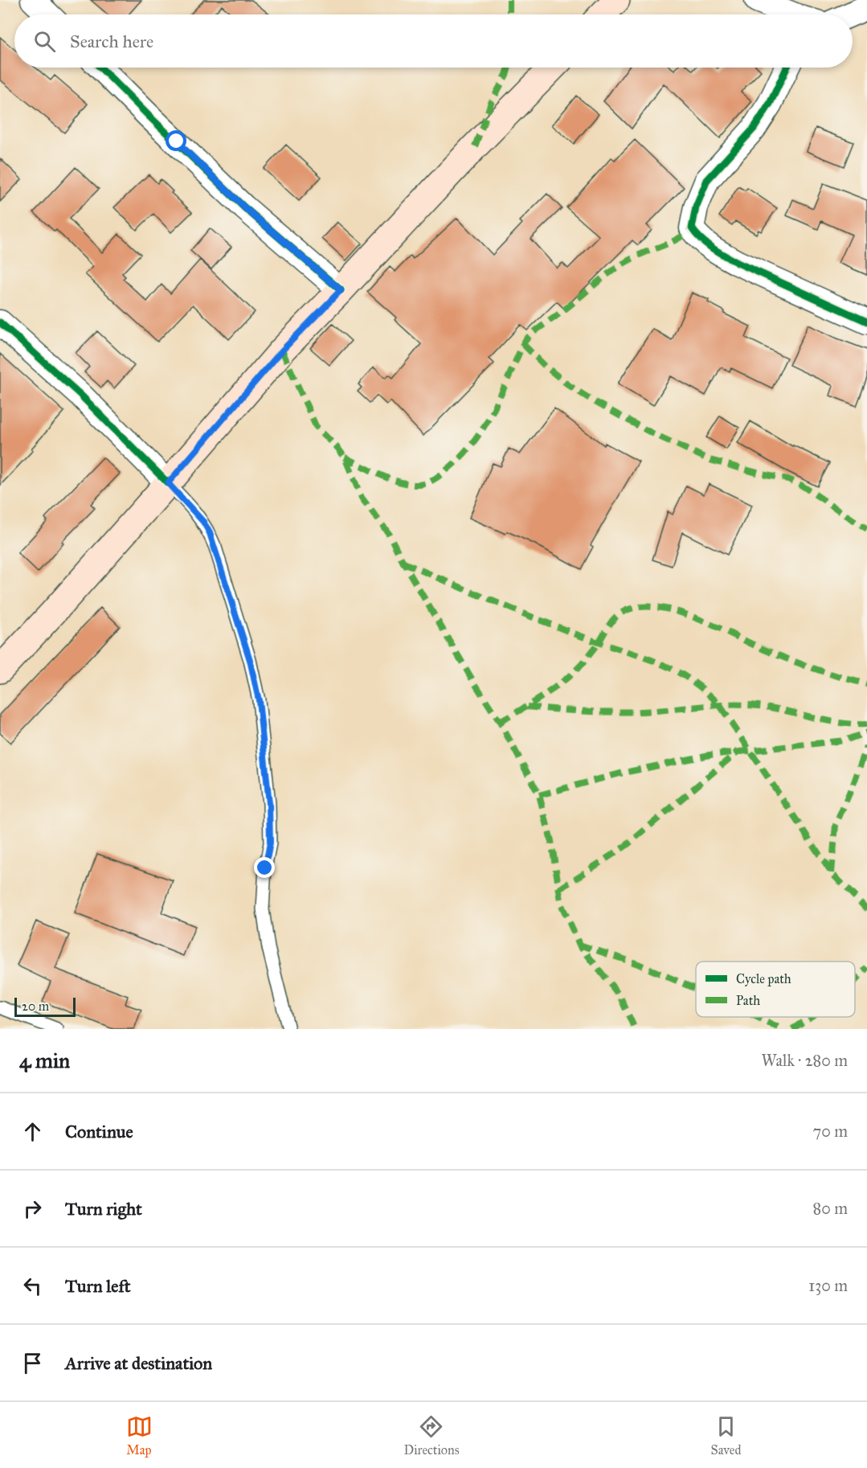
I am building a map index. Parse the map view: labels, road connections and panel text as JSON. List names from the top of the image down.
{
  "legend": ["Cycle path", "Path"],
  "scale_bar": "20 m",
  "page": {
    "search": "Search here",
    "scale": "20 m",
    "heading": ["4 min", "Walk · 280 m"],
    "list": [
      ["Continue", "70 m"],
      ["Turn right", "80 m"],
      ["Turn left", "130 m"],
      "Arrive at destination"
    ],
    "nav": ["Map", "Directions", "Saved"]
  }
}
